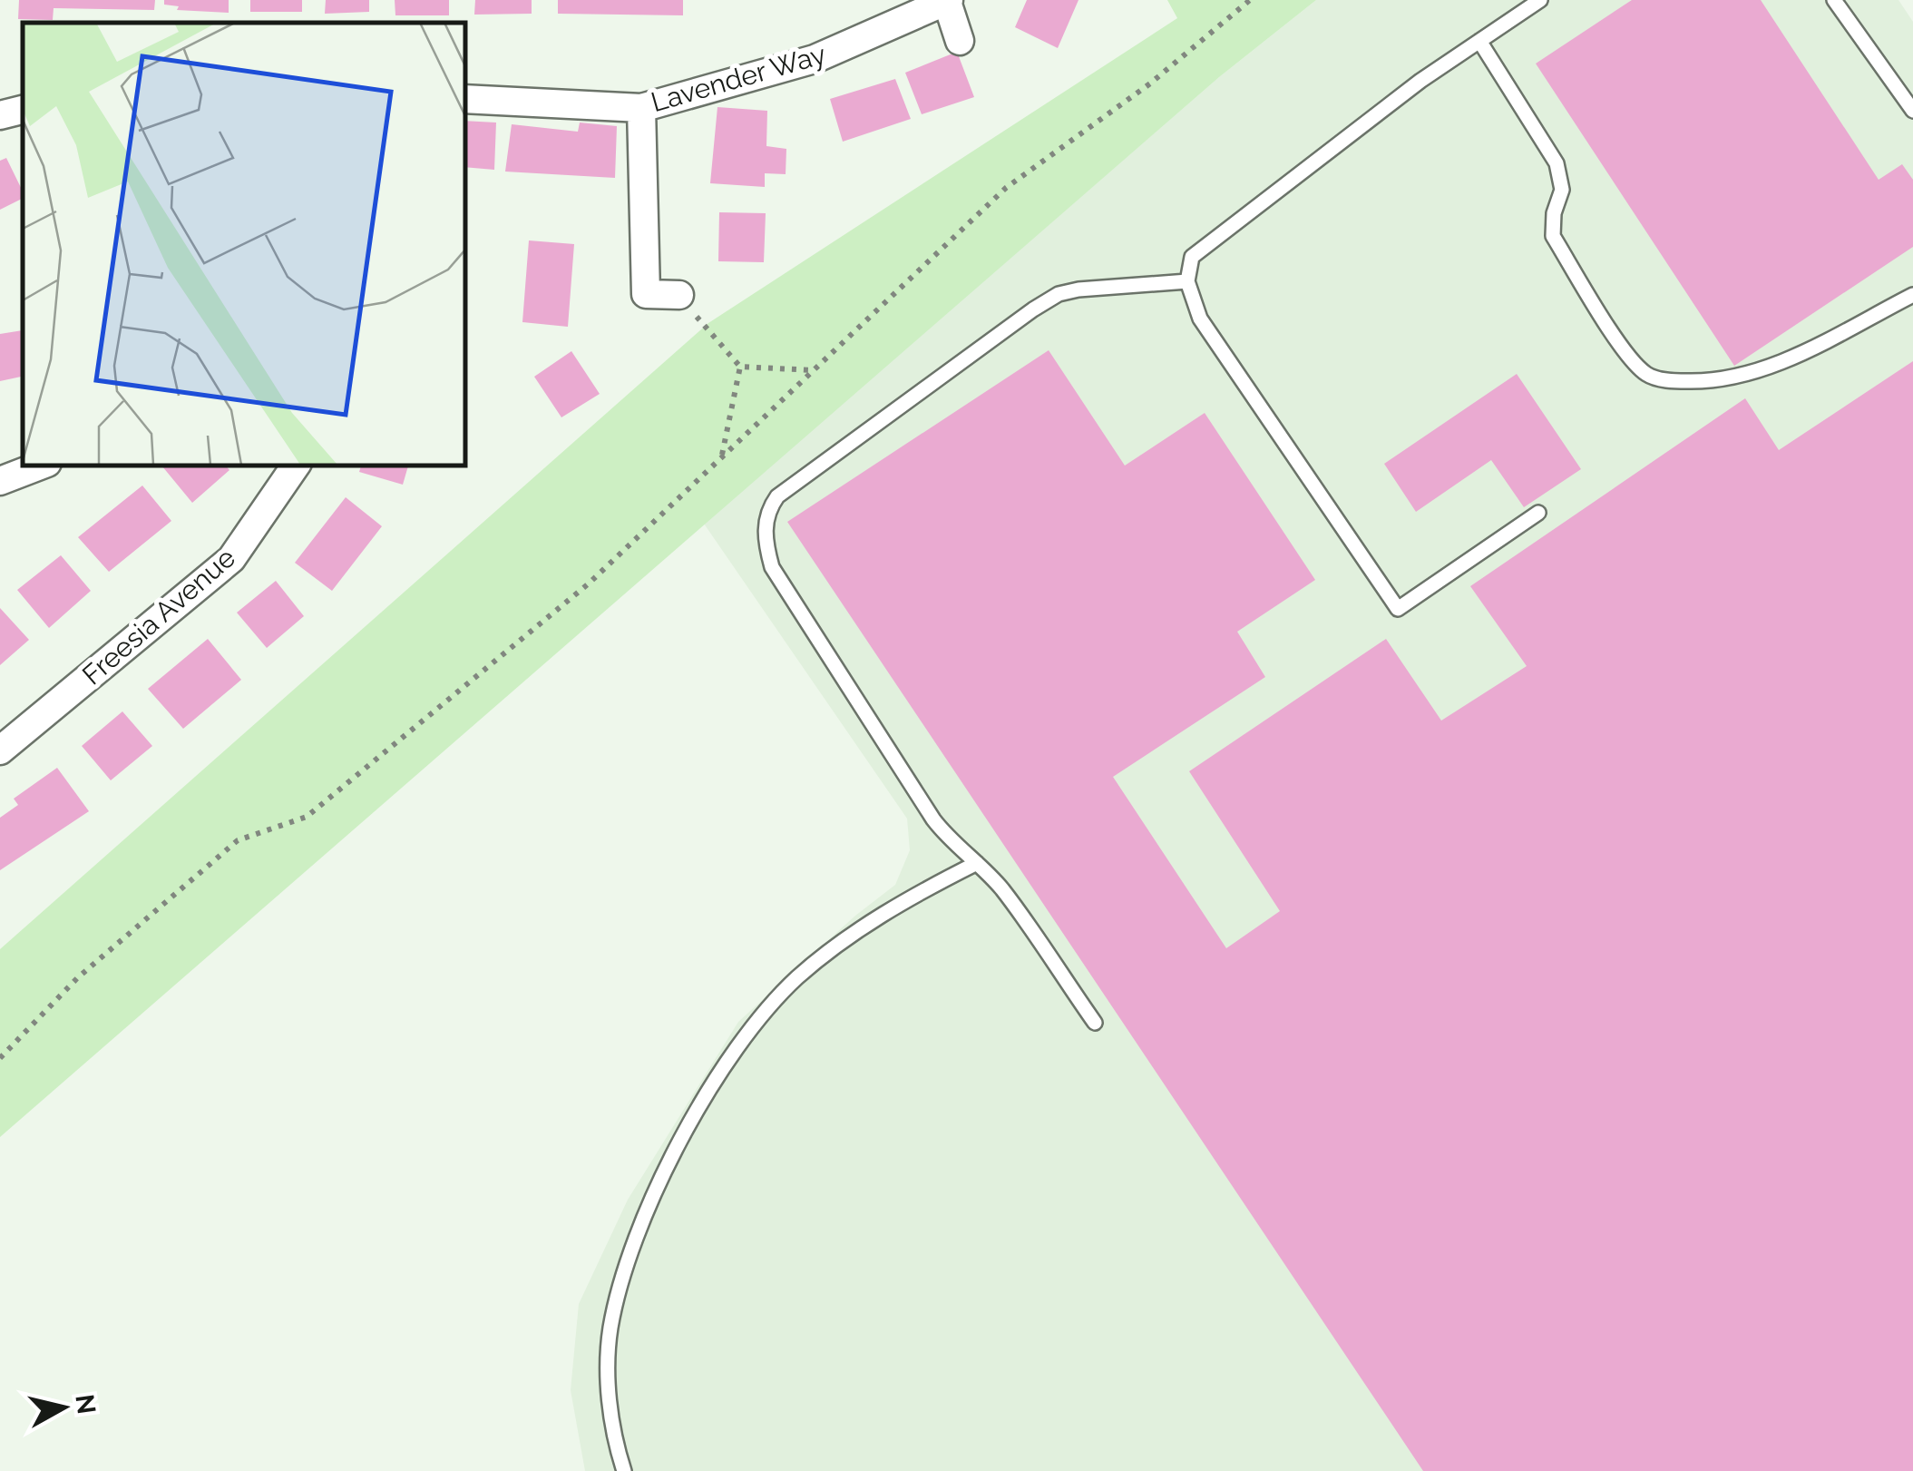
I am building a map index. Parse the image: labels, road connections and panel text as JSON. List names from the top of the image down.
{
  "streets": {
    "street": ["Lavender Way", "Freesia Avenue"]
  },
  "north": "right"
}
